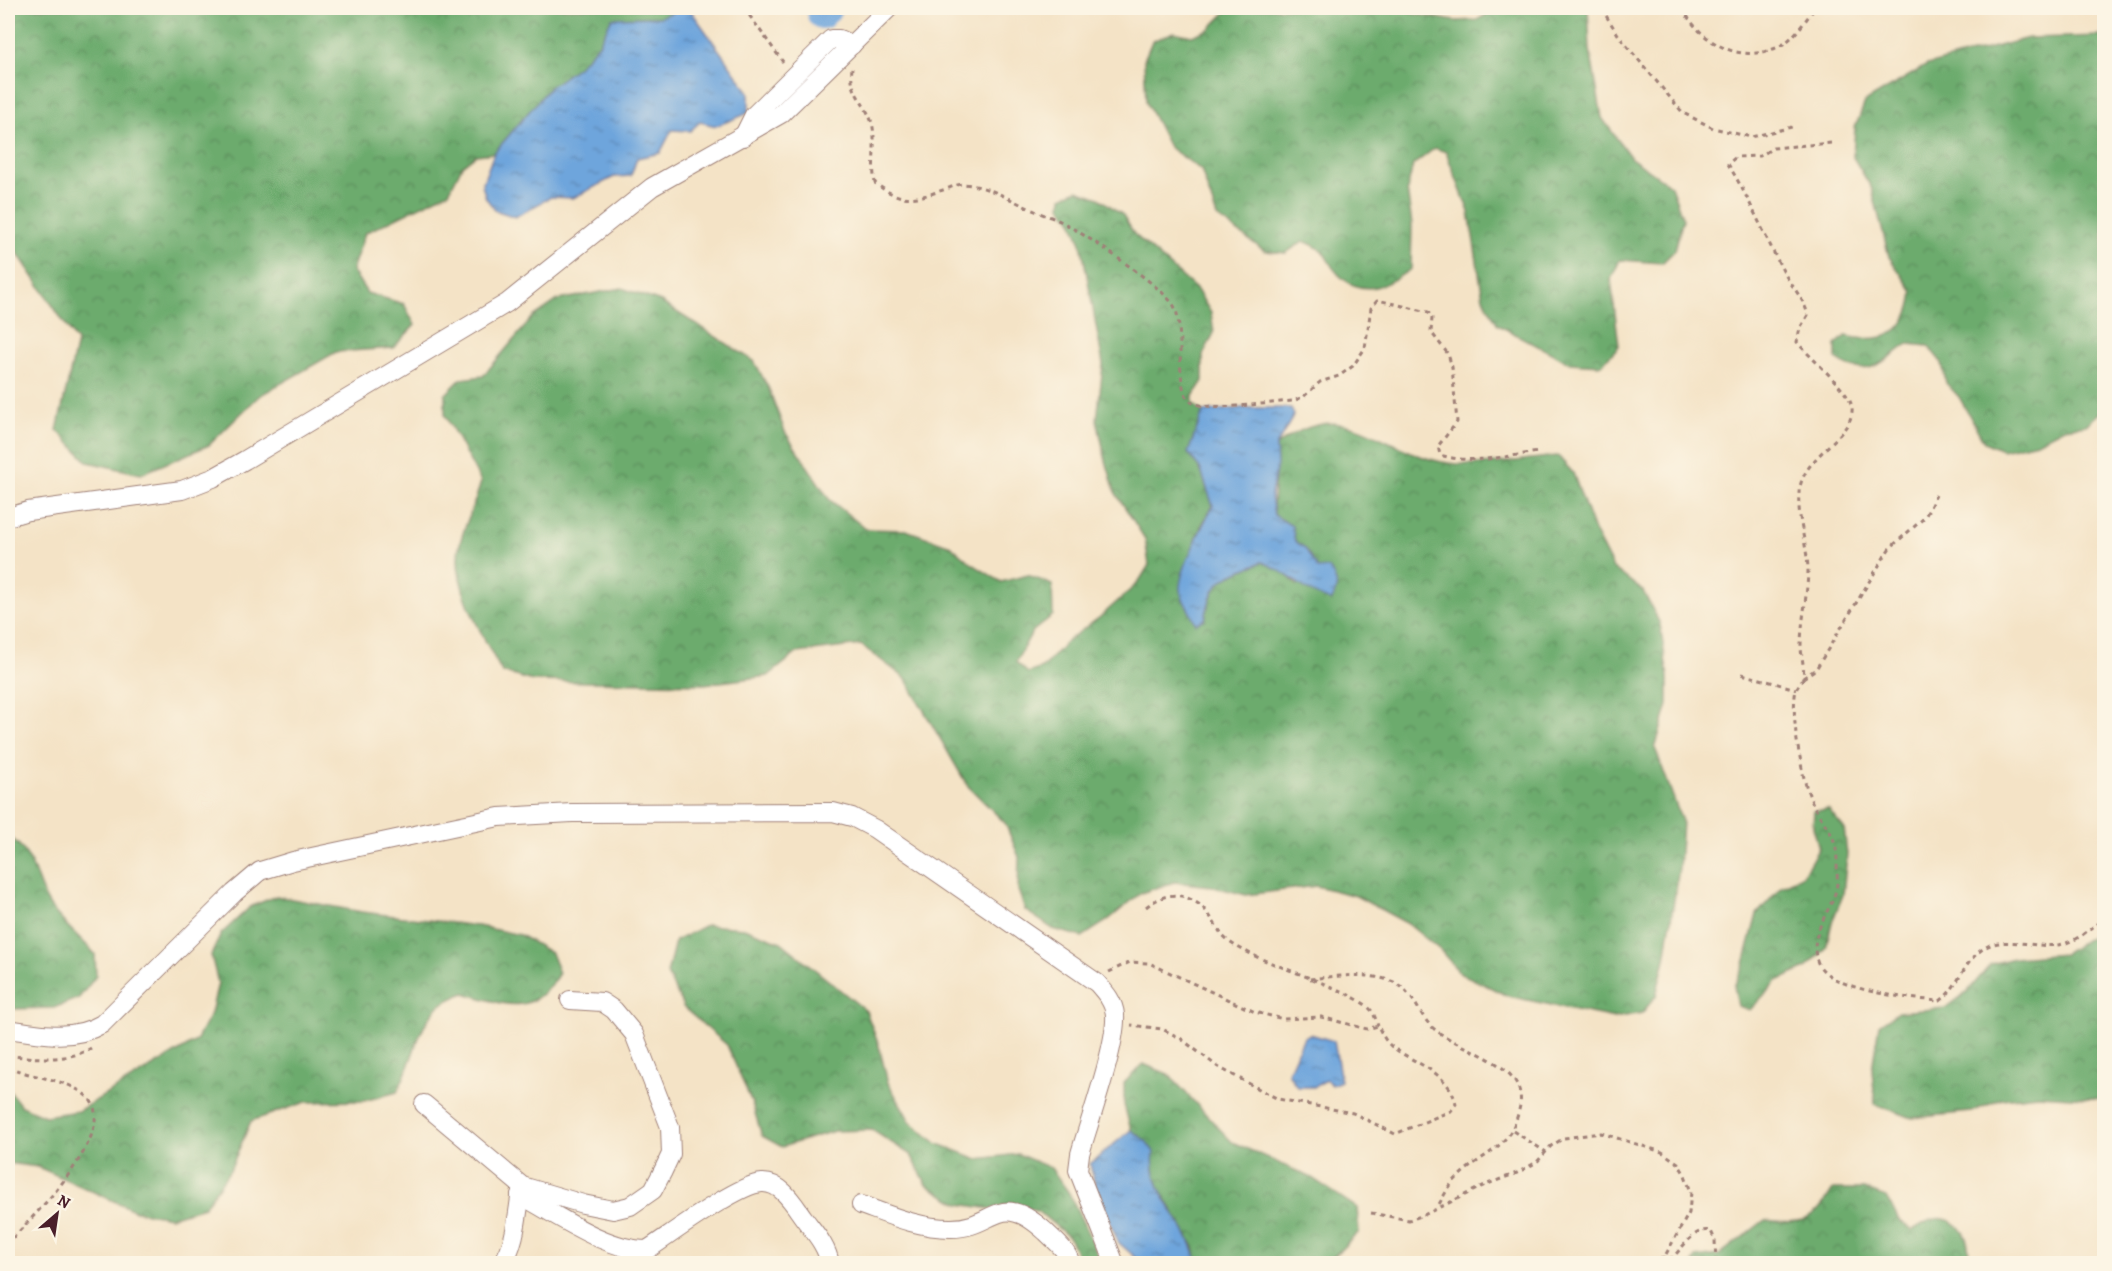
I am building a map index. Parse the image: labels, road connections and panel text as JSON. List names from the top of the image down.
{
  "north": "top right"
}
